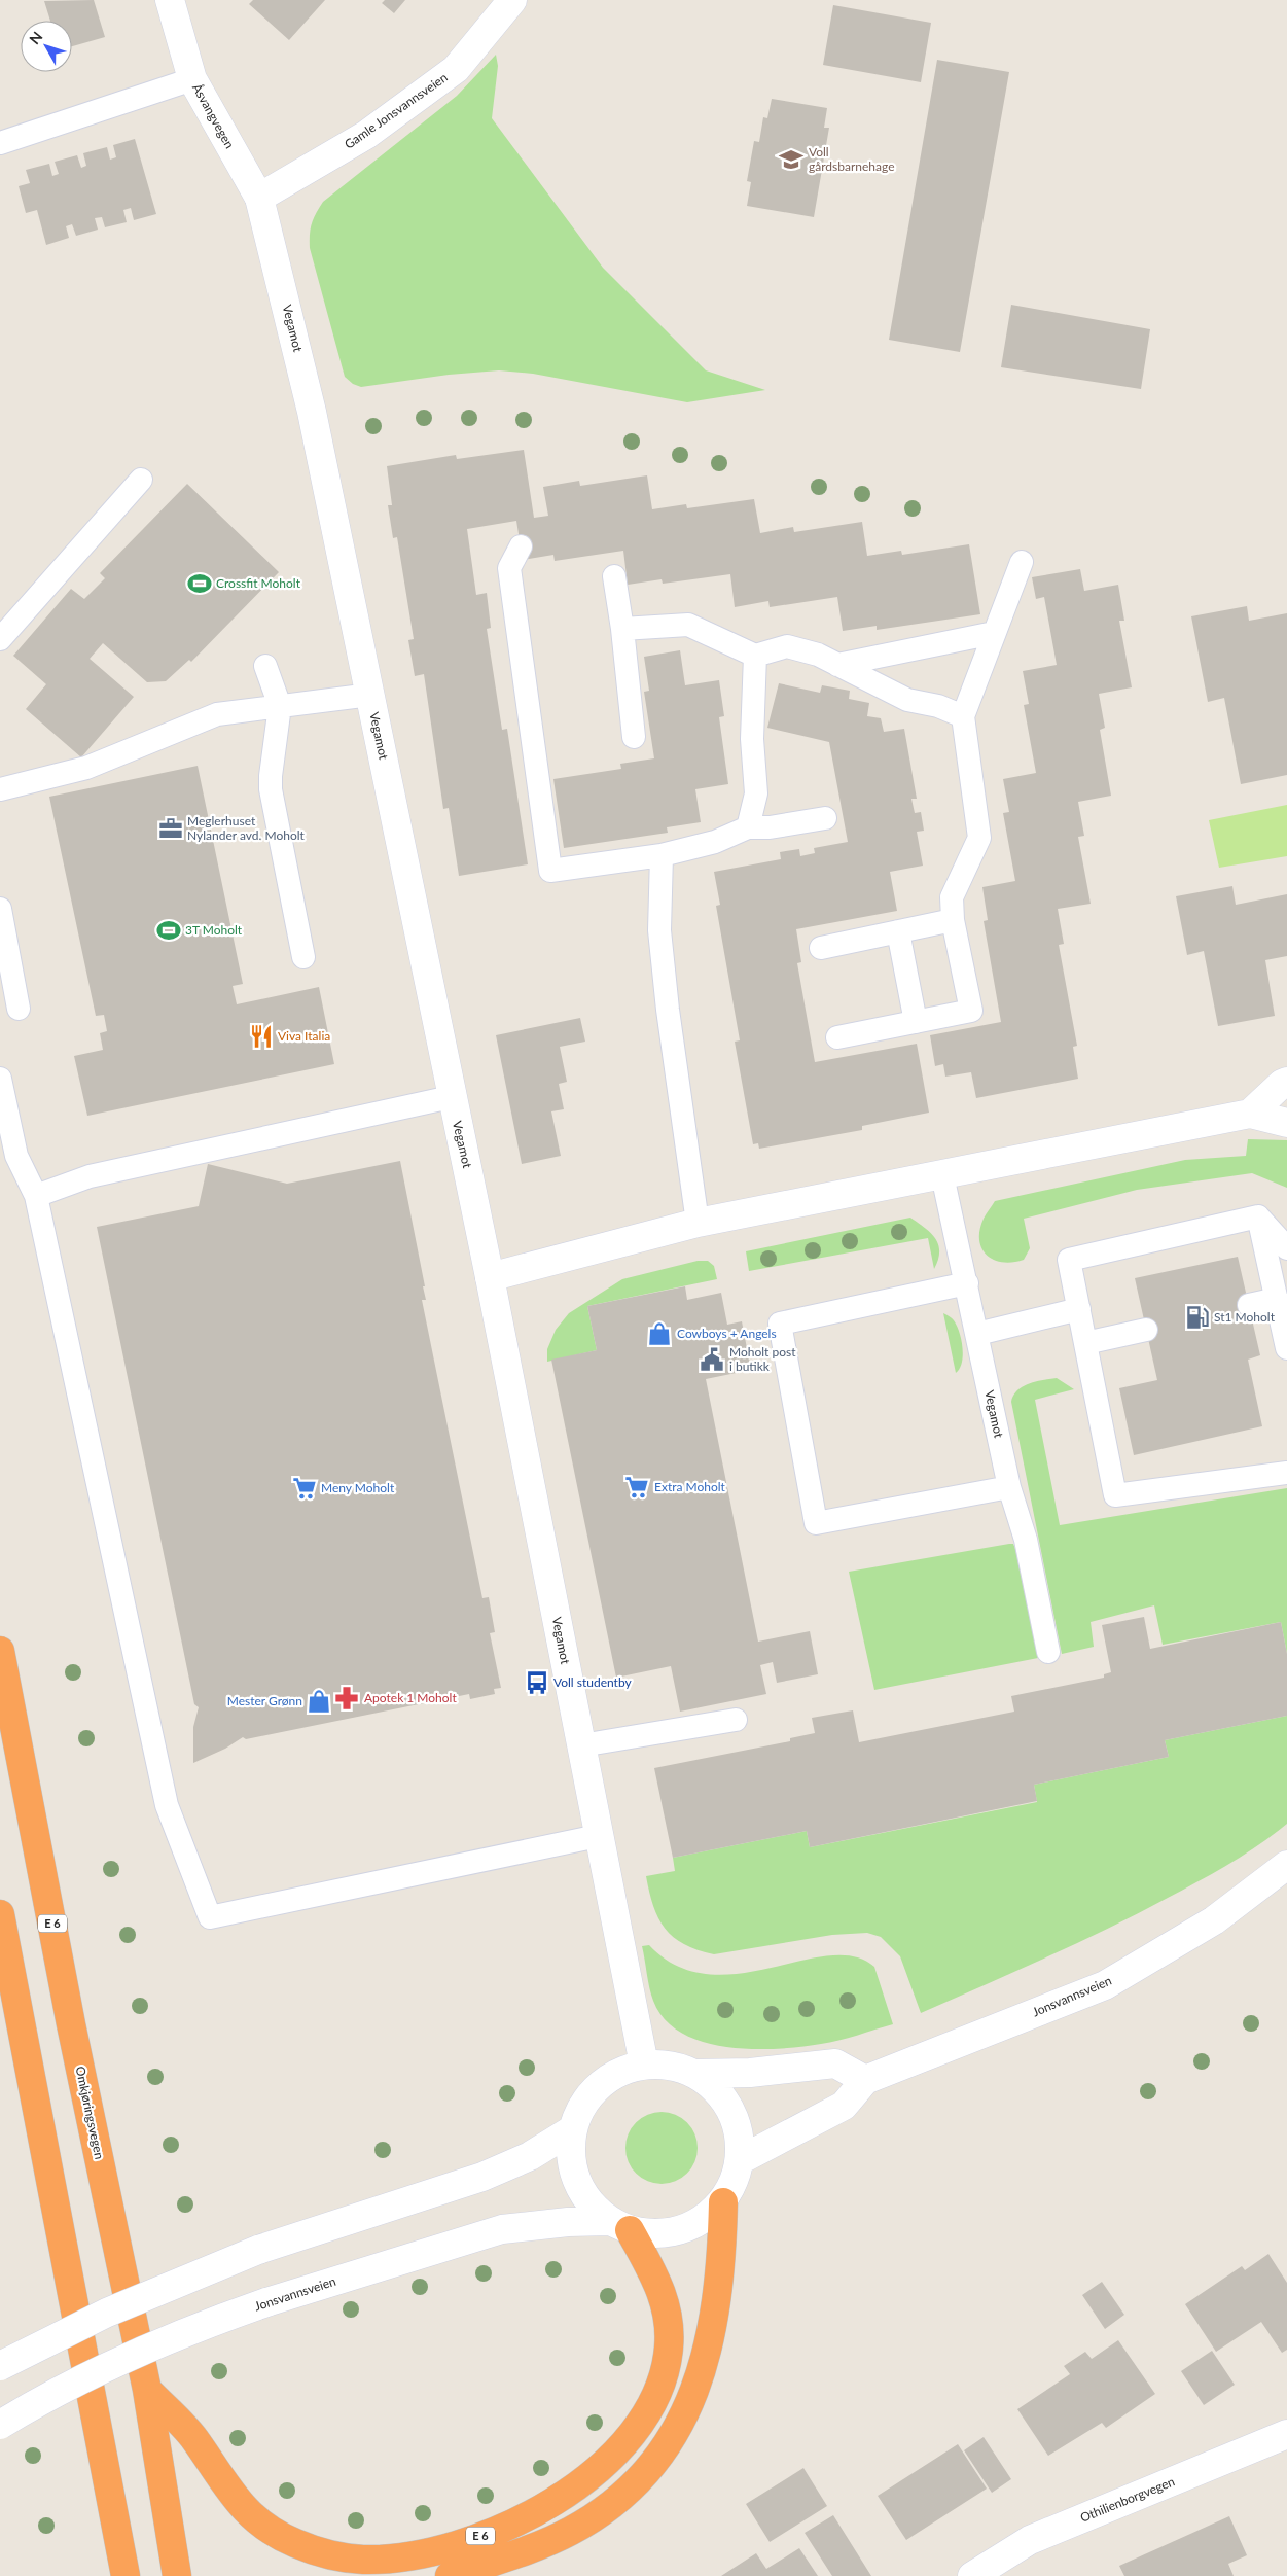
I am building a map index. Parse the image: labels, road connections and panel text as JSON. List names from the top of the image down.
{
  "streets": {
    "highway": ["E 6", "Omkjøringsvegen"],
    "street": [
      "Gamle Jonsvannsveien",
      "Åsvangvegen",
      "Vegamot",
      "Jonsvannsveien",
      "Othilienborgvegen"
    ]
  },
  "crossings": [
    ["Gamle Jonsvannsveien", "Åsvangvegen"],
    ["Gamle Jonsvannsveien", "Vegamot"],
    ["Åsvangvegen", "Vegamot"],
    ["Vegamot", "E 6"],
    ["Vegamot", "Jonsvannsveien"],
    ["E 6", "Jonsvannsveien"],
    ["E 6", "Omkjøringsvegen"]
  ],
  "places": {
    "school or university": ["Voll gårdsbarnehage"],
    "sports": ["Crossfit Moholt", "3T Moholt"],
    "office": ["Meglerhuset Nylander avd. Moholt"],
    "restaurant": ["Viva Italia"],
    "fuel station": ["St1 Moholt"],
    "shop": ["Cowboys + Angels", "Mester Grønn"],
    "public building": ["Moholt post i butikk"],
    "supermarket": ["Extra Moholt", "Meny Moholt"],
    "bus stop": ["Voll studentby"],
    "pharmacy": ["Apotek 1 Moholt"]
  },
  "north": "top left"
}
